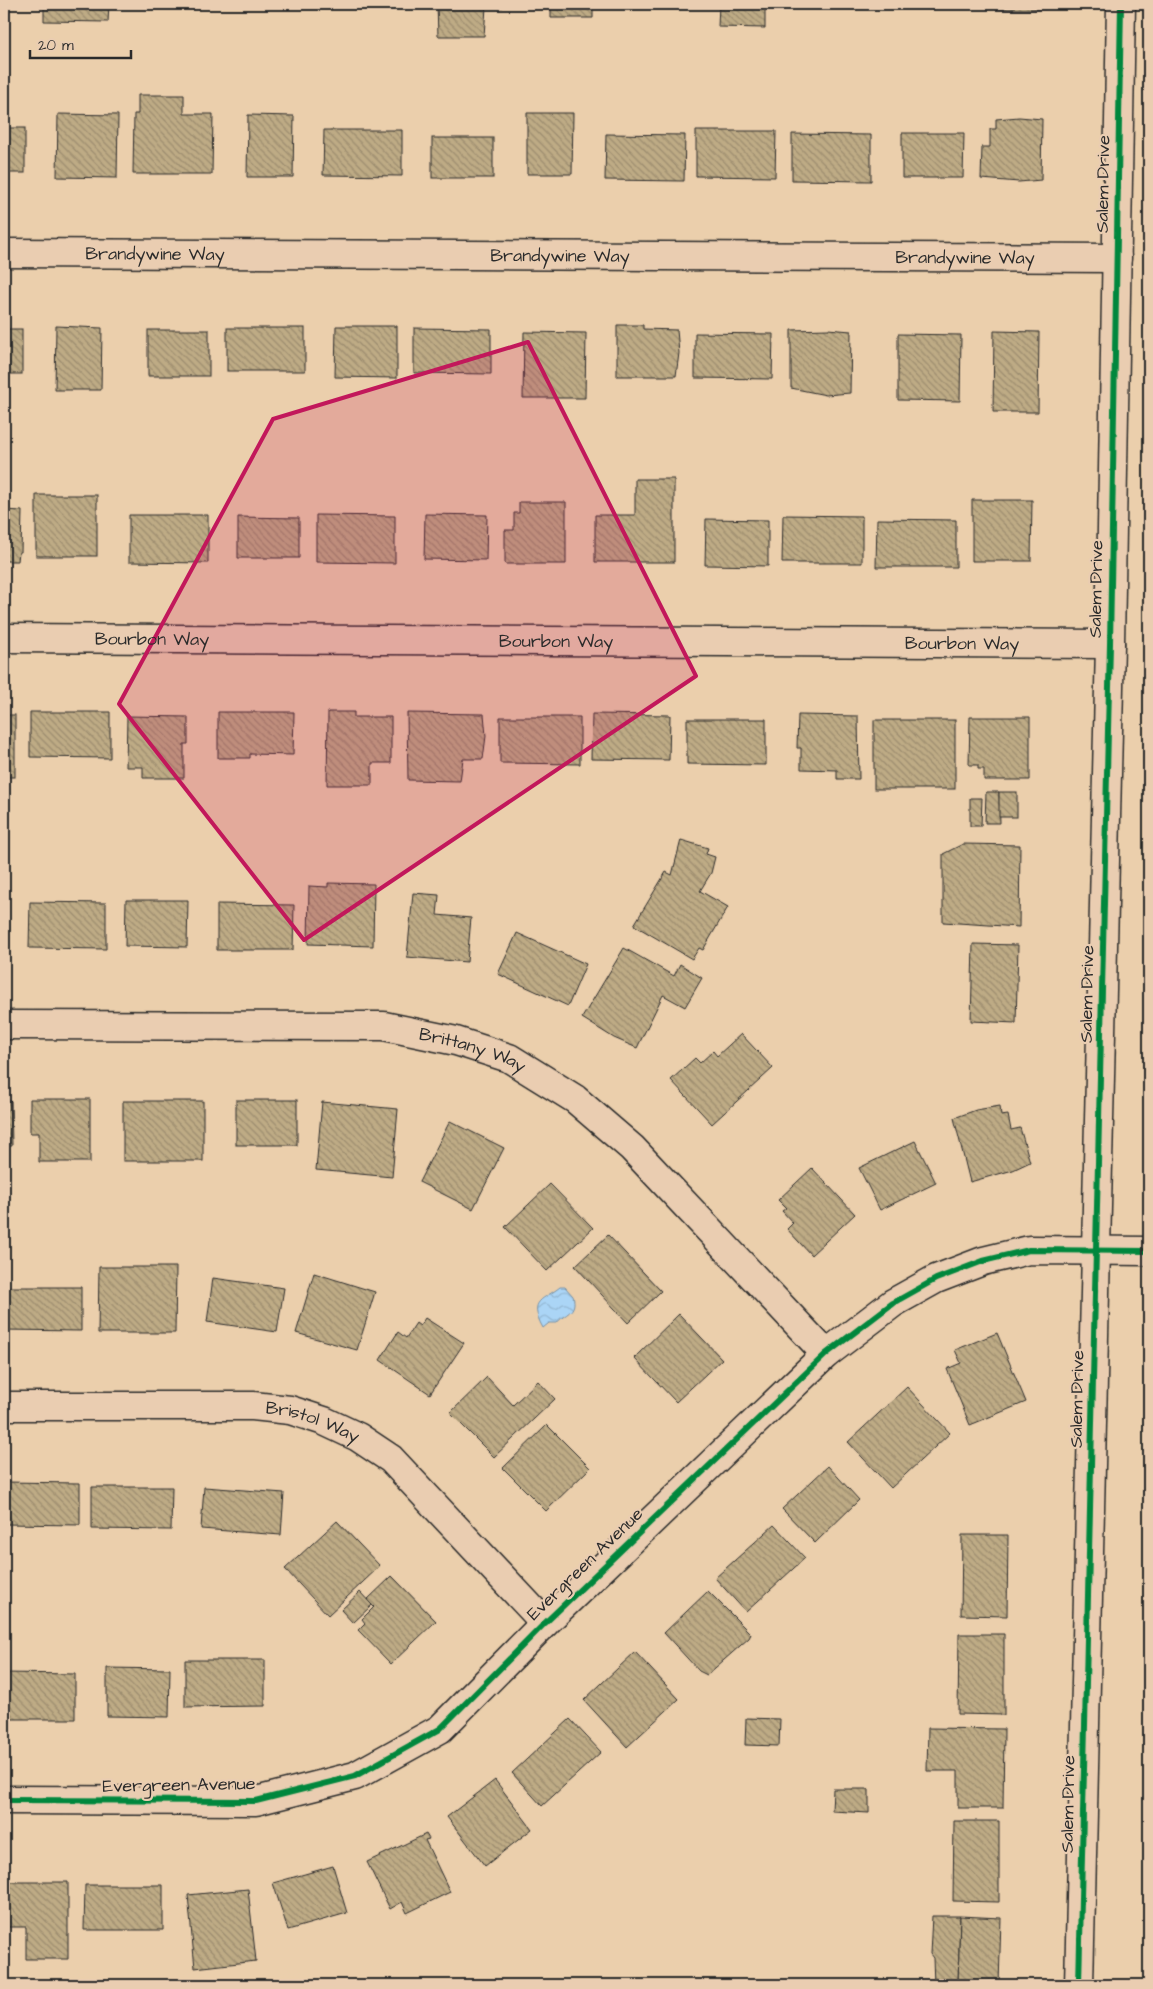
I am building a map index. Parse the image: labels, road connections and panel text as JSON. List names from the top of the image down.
{
  "streets": {
    "street": [
      "Salem Drive",
      "Brandywine Way",
      "Bourbon Way",
      "Brittany Way",
      "Bristol Way",
      "Evergreen Avenue"
    ]
  },
  "crossings": [
    ["Salem Drive", "Brandywine Way"],
    ["Salem Drive", "Bourbon Way"],
    ["Salem Drive", "Evergreen Avenue"],
    ["Brittany Way", "Evergreen Avenue"],
    ["Bristol Way", "Evergreen Avenue"]
  ],
  "scale_bar": "20 m"
}
